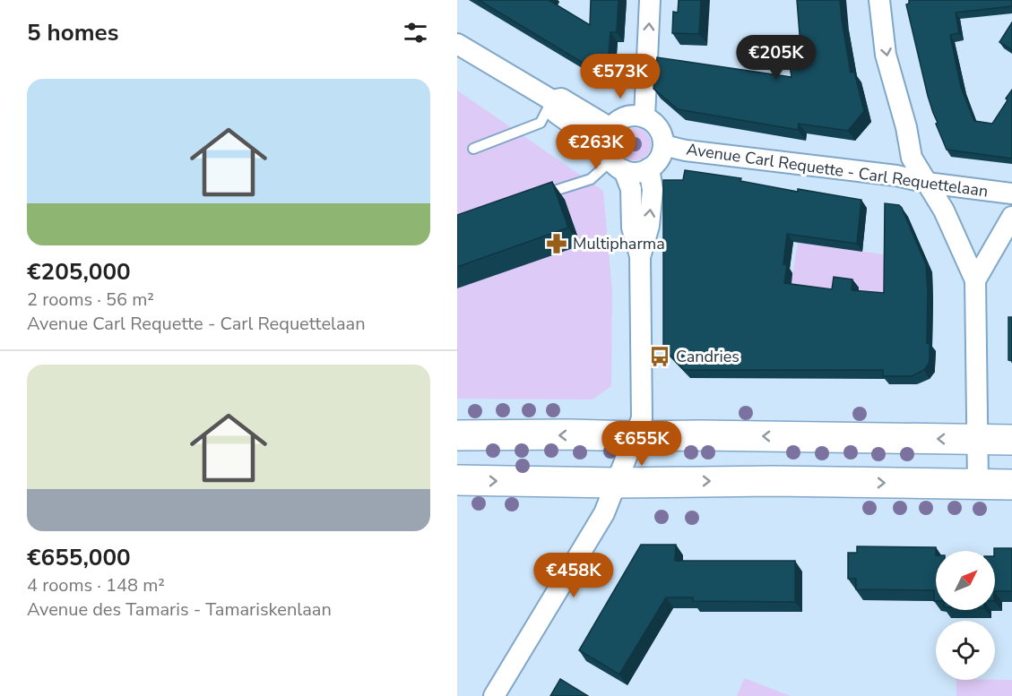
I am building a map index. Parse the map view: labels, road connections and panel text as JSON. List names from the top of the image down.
{
  "streets": {
    "street": ["Avenue Carl Requette - Carl Requettelaan"]
  },
  "places": {
    "pharmacy": ["Multipharma"],
    "bus stop": ["Candries"]
  },
  "north": "top right",
  "page": {
    "heading": "5 homes",
    "price": [
      "€205K",
      "€573K",
      "€263K",
      "€655K",
      "€458K"
    ],
    "list": [
      {
        "name": "€205,000",
        "note": "2 rooms · 56 m² · Avenue Carl Requette - Carl Requettelaan"
      },
      {
        "name": "€655,000",
        "note": "4 rooms · 148 m² · Avenue des Tamaris - Tamariskenlaan"
      }
    ]
  }
}
